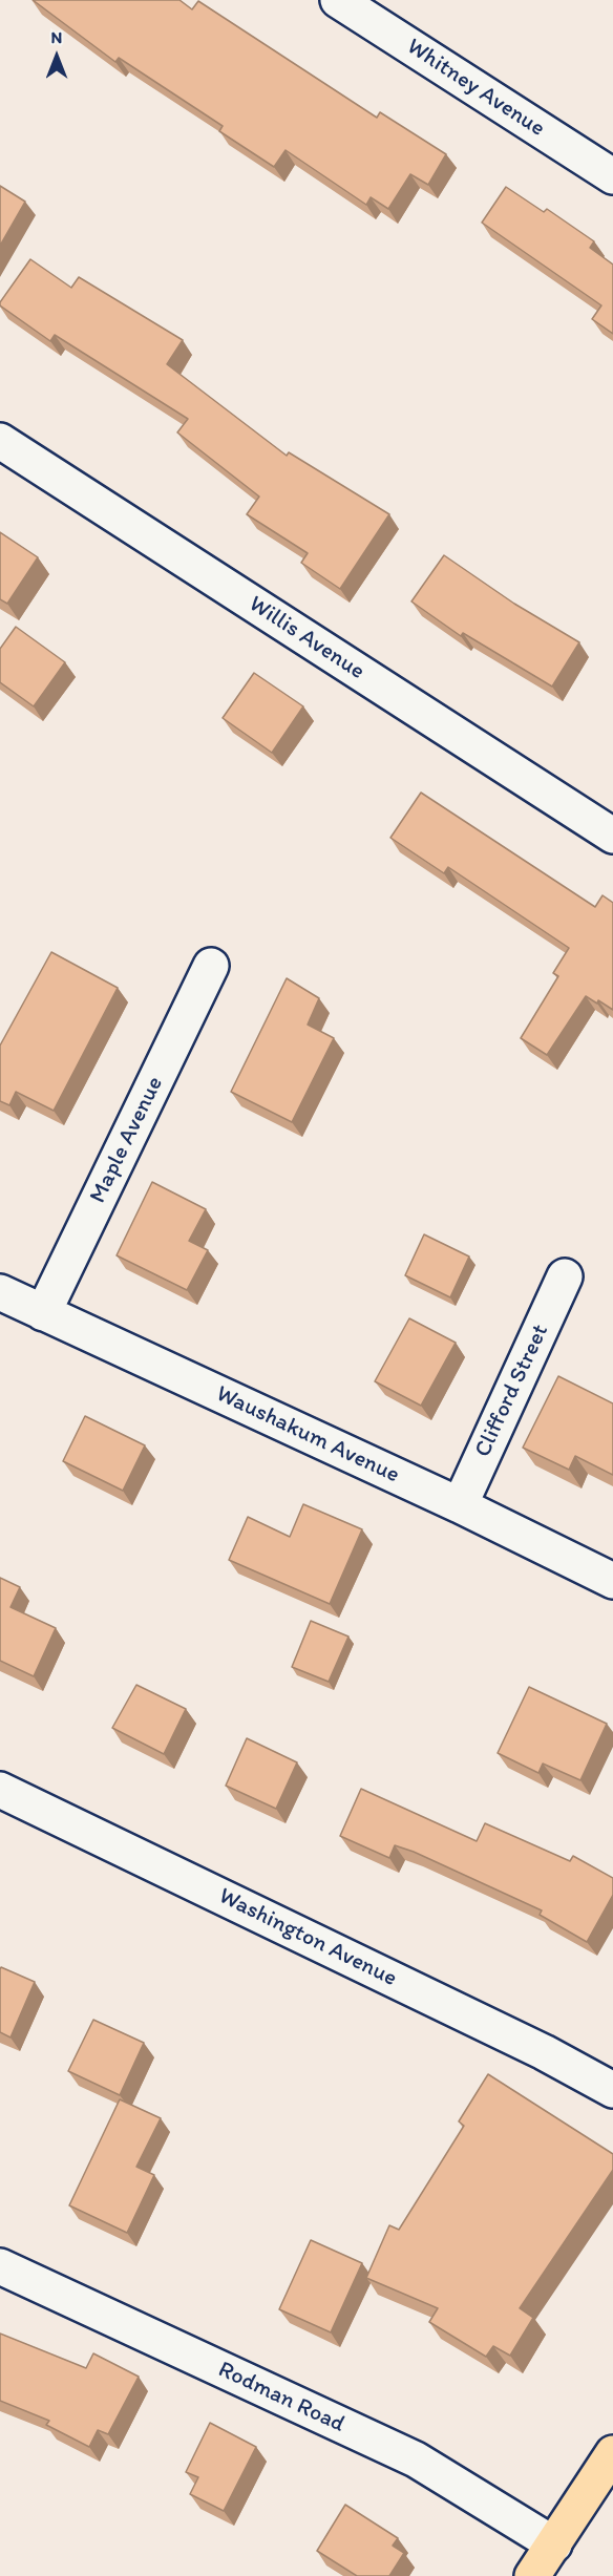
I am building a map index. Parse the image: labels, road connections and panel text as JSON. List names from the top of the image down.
{
  "streets": {
    "street": [
      "Whitney Avenue",
      "Willis Avenue",
      "Maple Avenue",
      "Clifford Street",
      "Waushakum Avenue",
      "Washington Avenue",
      "Rodman Road"
    ]
  },
  "crossings": [
    ["Maple Avenue", "Waushakum Avenue"],
    ["Clifford Street", "Waushakum Avenue"]
  ],
  "north": "top"
}
